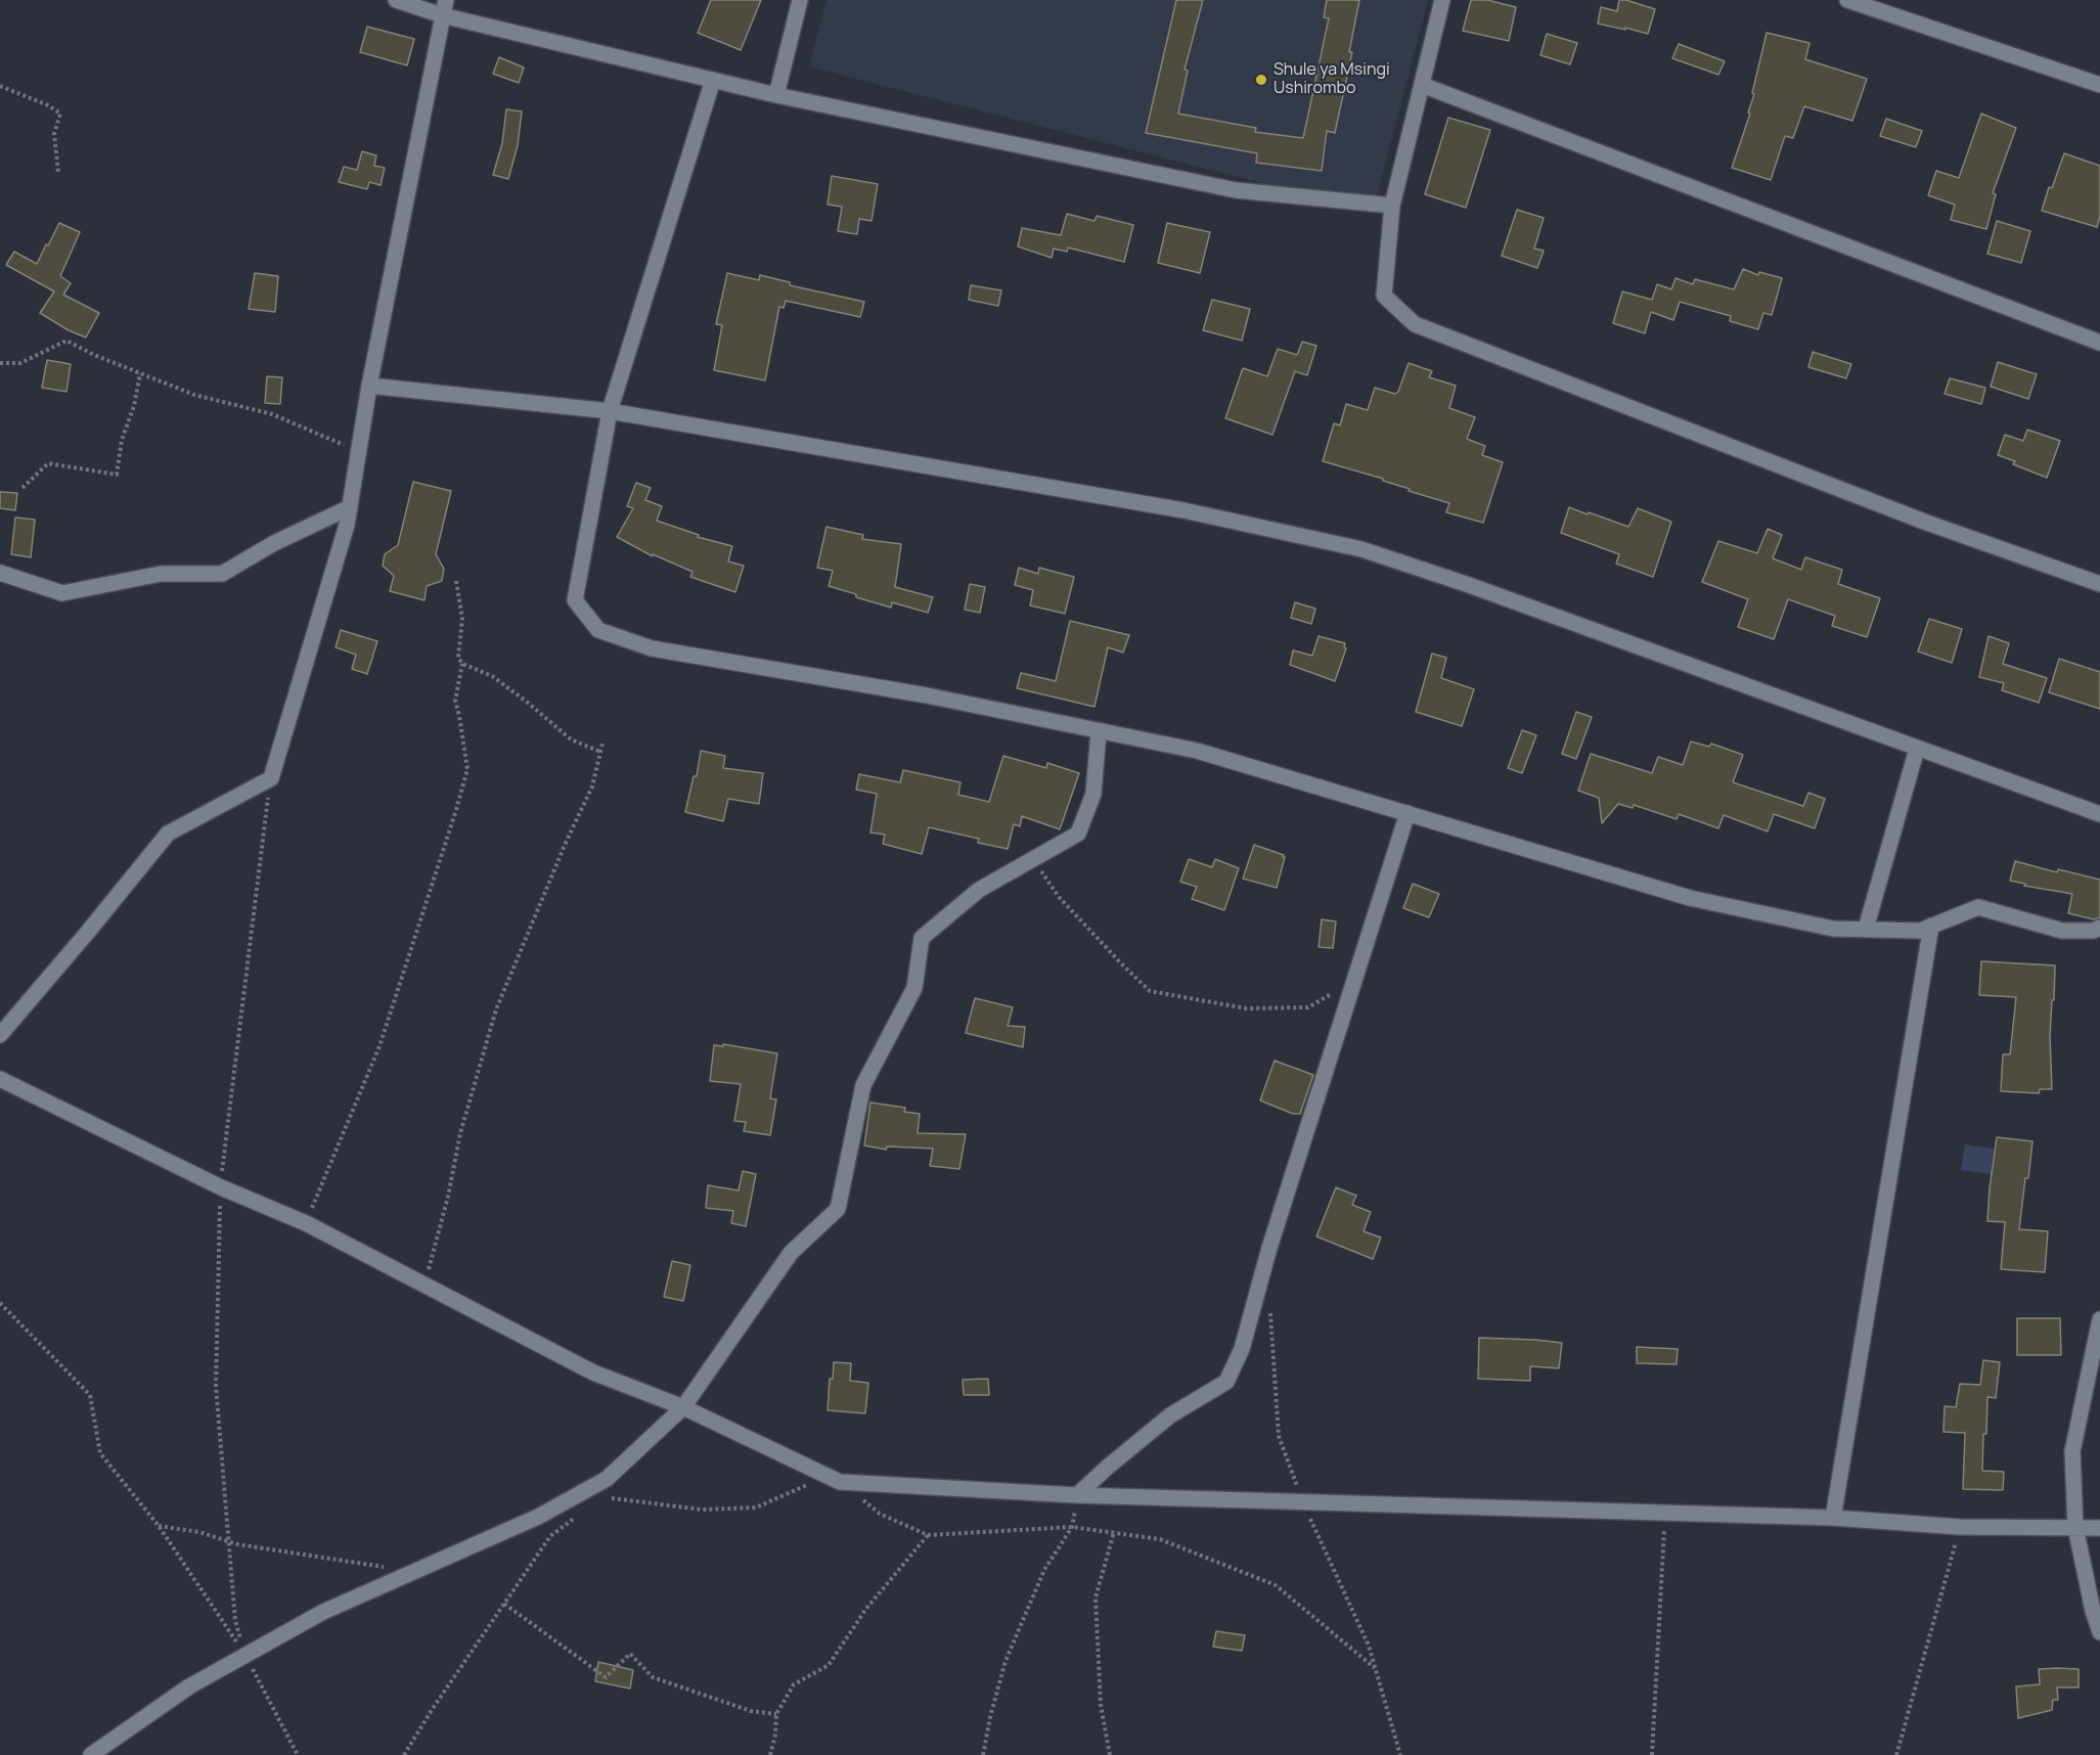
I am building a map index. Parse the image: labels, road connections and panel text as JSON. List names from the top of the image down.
{
  "places": ["Shule ya Msingi Ushirombo"]
}
